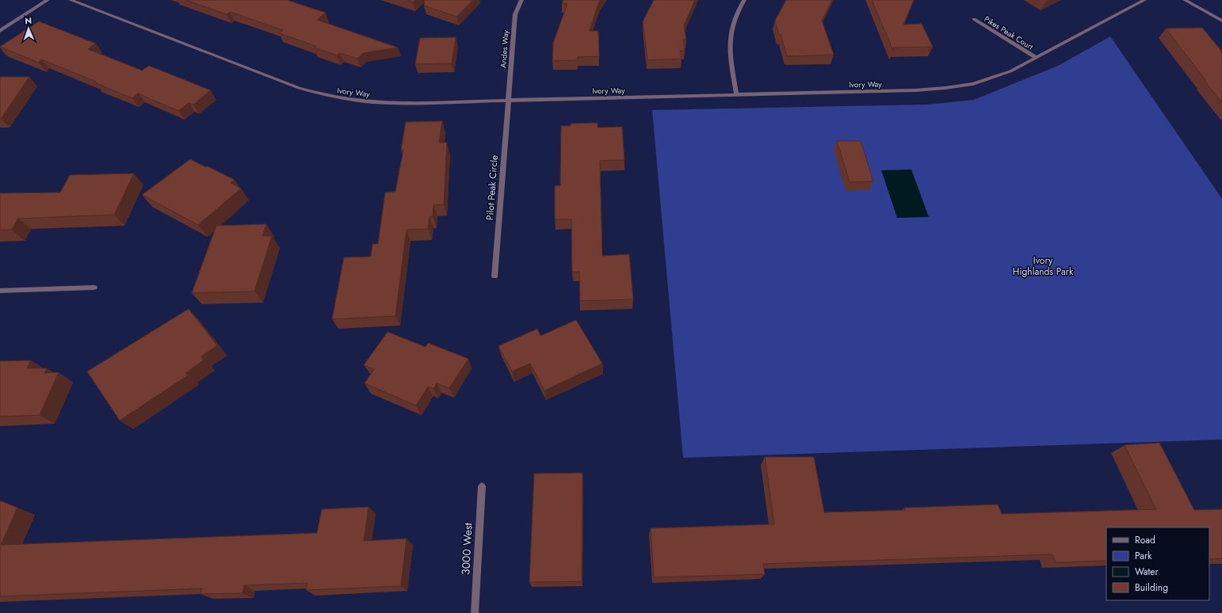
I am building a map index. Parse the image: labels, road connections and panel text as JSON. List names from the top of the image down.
{
  "streets": {
    "street": [
      "Pikes Peak Court",
      "Andes Way",
      "Ivory Way",
      "Pilot Peak Circle",
      "3000 West"
    ]
  },
  "crossings": [
    ["Pikes Peak Court", "Ivory Way"],
    ["Andes Way", "Ivory Way"],
    ["Andes Way", "Pilot Peak Circle"],
    ["Ivory Way", "Pilot Peak Circle"]
  ],
  "parks": ["Ivory Highlands Park"],
  "legend": [
    "Road",
    "Park",
    "Water",
    "Building"
  ],
  "north": "top"
}
